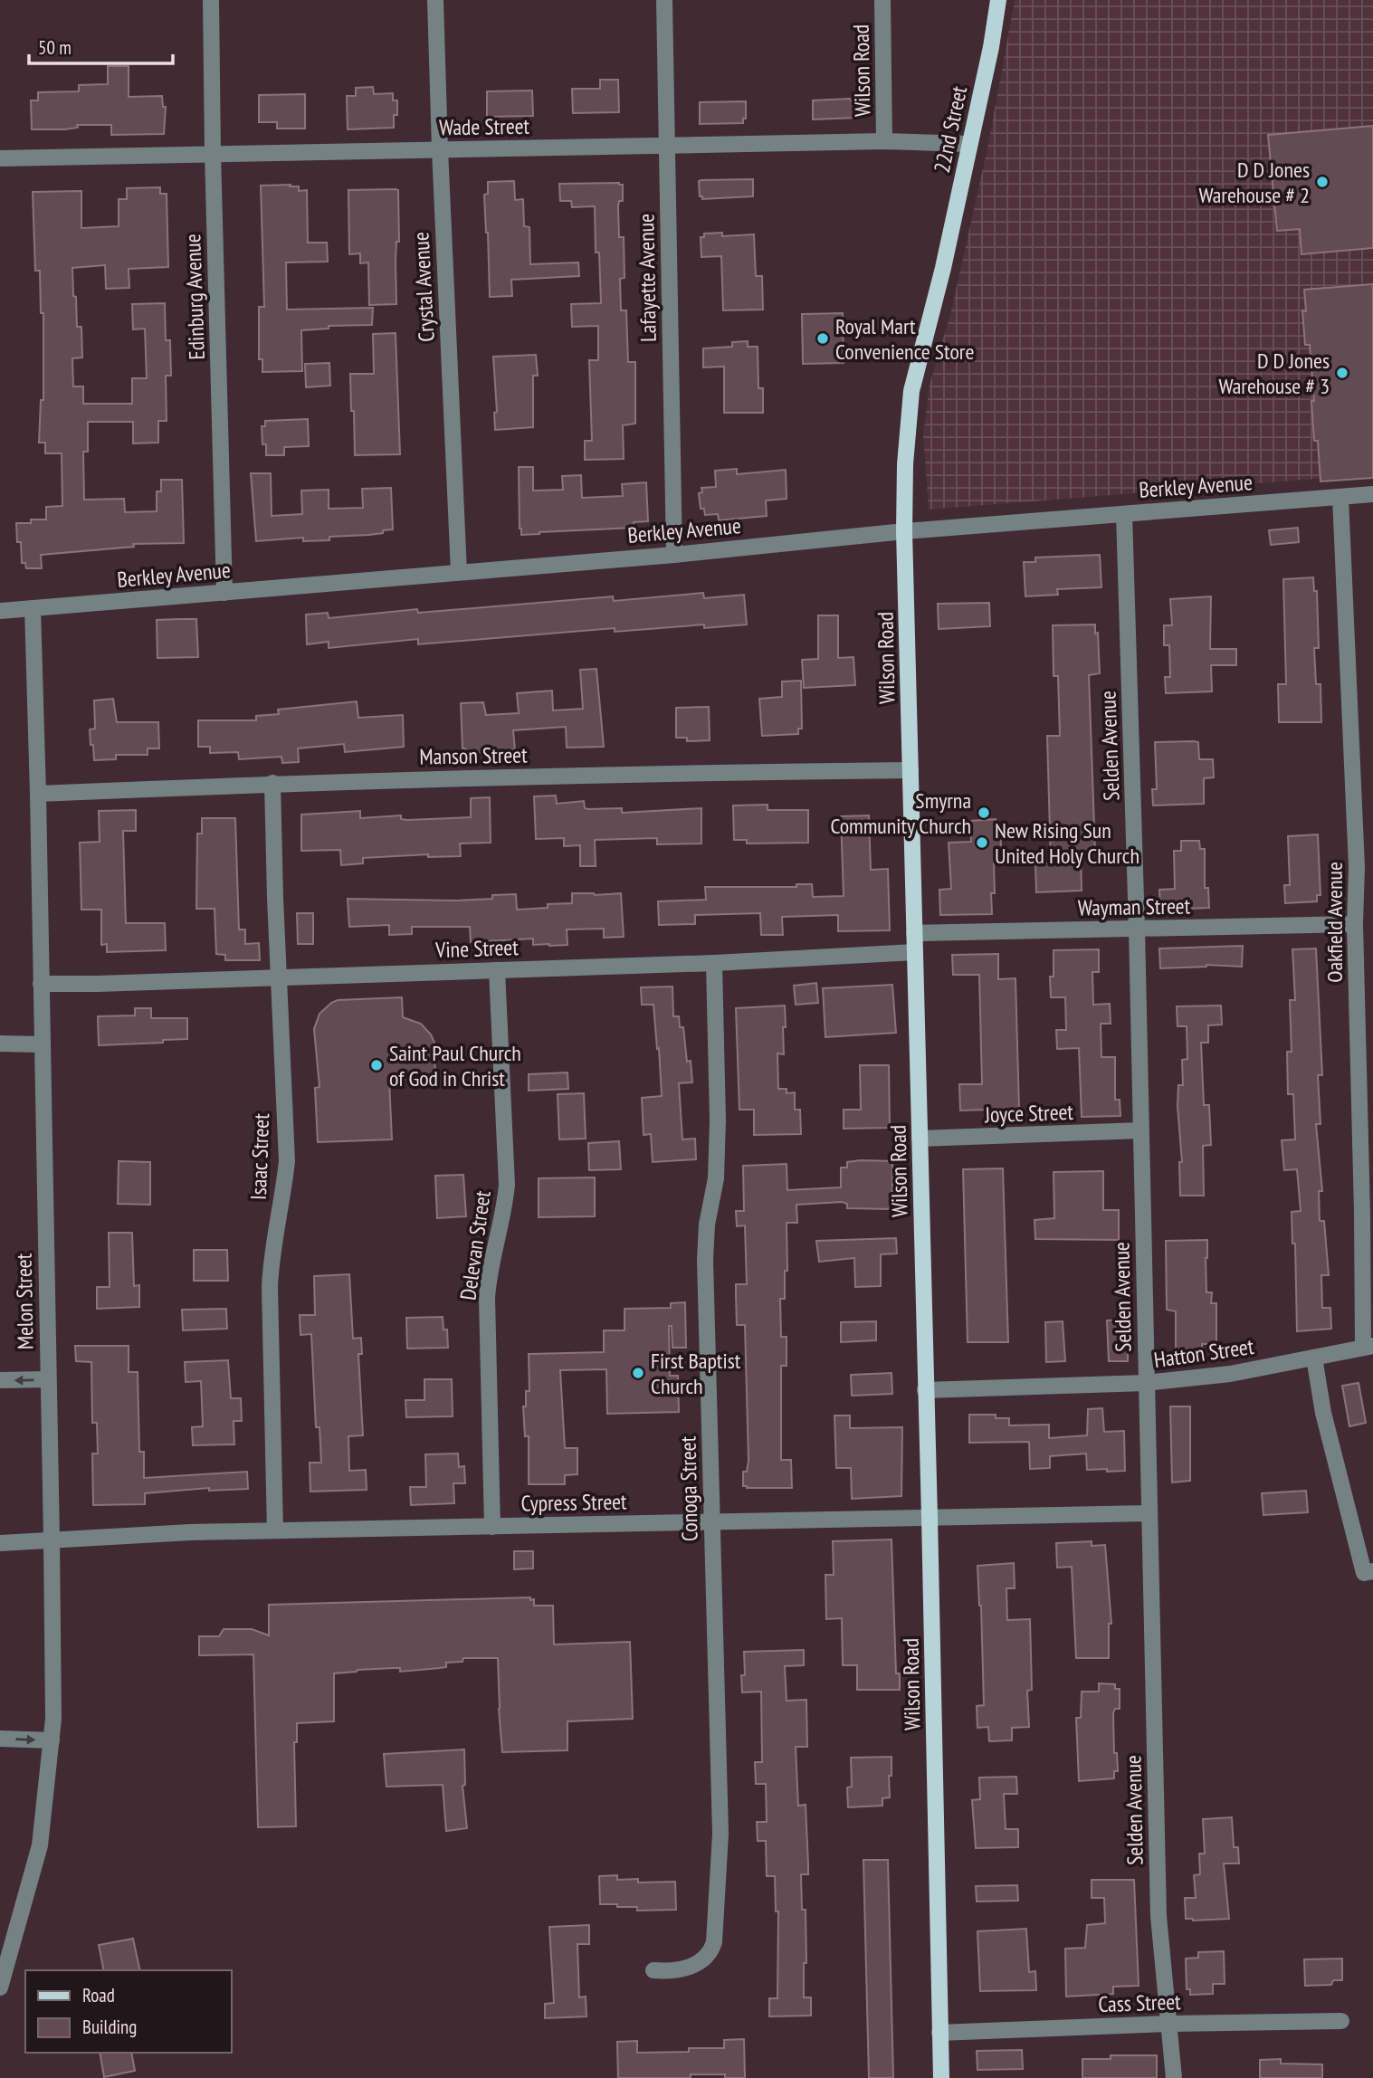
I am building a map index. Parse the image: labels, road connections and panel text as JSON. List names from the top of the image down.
{
  "streets": {
    "main road": ["Wilson Road", "22nd Street"],
    "street": [
      "Wade Street",
      "Lafayette Avenue",
      "Crystal Avenue",
      "Edinburg Avenue",
      "Berkley Avenue",
      "Selden Avenue",
      "Manson Street",
      "Wayman Street",
      "Oakfield Avenue",
      "Vine Street",
      "Joyce Street",
      "Isaac Street",
      "Delevan Street",
      "Melon Street",
      "Hatton Street",
      "Conoga Street",
      "Cypress Street",
      "Cass Street"
    ]
  },
  "crossings": [
    ["Wilson Road", "Wade Street"],
    ["Wilson Road", "22nd Street"],
    ["Wilson Road", "Berkley Avenue"],
    ["Wilson Road", "Manson Street"],
    ["Wilson Road", "Wayman Street"],
    ["Wilson Road", "Vine Street"],
    ["Wilson Road", "Joyce Street"],
    ["Wilson Road", "Hatton Street"],
    ["Wilson Road", "Cypress Street"],
    ["Wilson Road", "Cass Street"],
    ["Wade Street", "22nd Street"],
    ["Wade Street", "Lafayette Avenue"],
    ["Wade Street", "Crystal Avenue"],
    ["Wade Street", "Edinburg Avenue"],
    ["Lafayette Avenue", "Berkley Avenue"],
    ["Crystal Avenue", "Berkley Avenue"],
    ["Edinburg Avenue", "Berkley Avenue"],
    ["Berkley Avenue", "Selden Avenue"],
    ["Berkley Avenue", "Oakfield Avenue"],
    ["Berkley Avenue", "Melon Street"],
    ["Selden Avenue", "Wayman Street"],
    ["Selden Avenue", "Joyce Street"],
    ["Selden Avenue", "Hatton Street"],
    ["Selden Avenue", "Cypress Street"],
    ["Selden Avenue", "Cass Street"],
    ["Manson Street", "Isaac Street"],
    ["Manson Street", "Melon Street"],
    ["Wayman Street", "Oakfield Avenue"],
    ["Oakfield Avenue", "Hatton Street"],
    ["Vine Street", "Isaac Street"],
    ["Vine Street", "Delevan Street"],
    ["Vine Street", "Melon Street"],
    ["Vine Street", "Conoga Street"],
    ["Isaac Street", "Cypress Street"],
    ["Delevan Street", "Cypress Street"],
    ["Melon Street", "Cypress Street"],
    ["Conoga Street", "Cypress Street"]
  ],
  "places": [
    "D D Jones Warehouse # 2",
    "Royal Mart Convenience Store",
    "D D Jones Warehouse # 3",
    "Smyrna Community Church",
    "New Rising Sun United Holy Church",
    "Saint Paul Church of God in Christ",
    "First Baptist Church"
  ],
  "legend": ["Road", "Building"],
  "scale_bar": "50 m"
}
